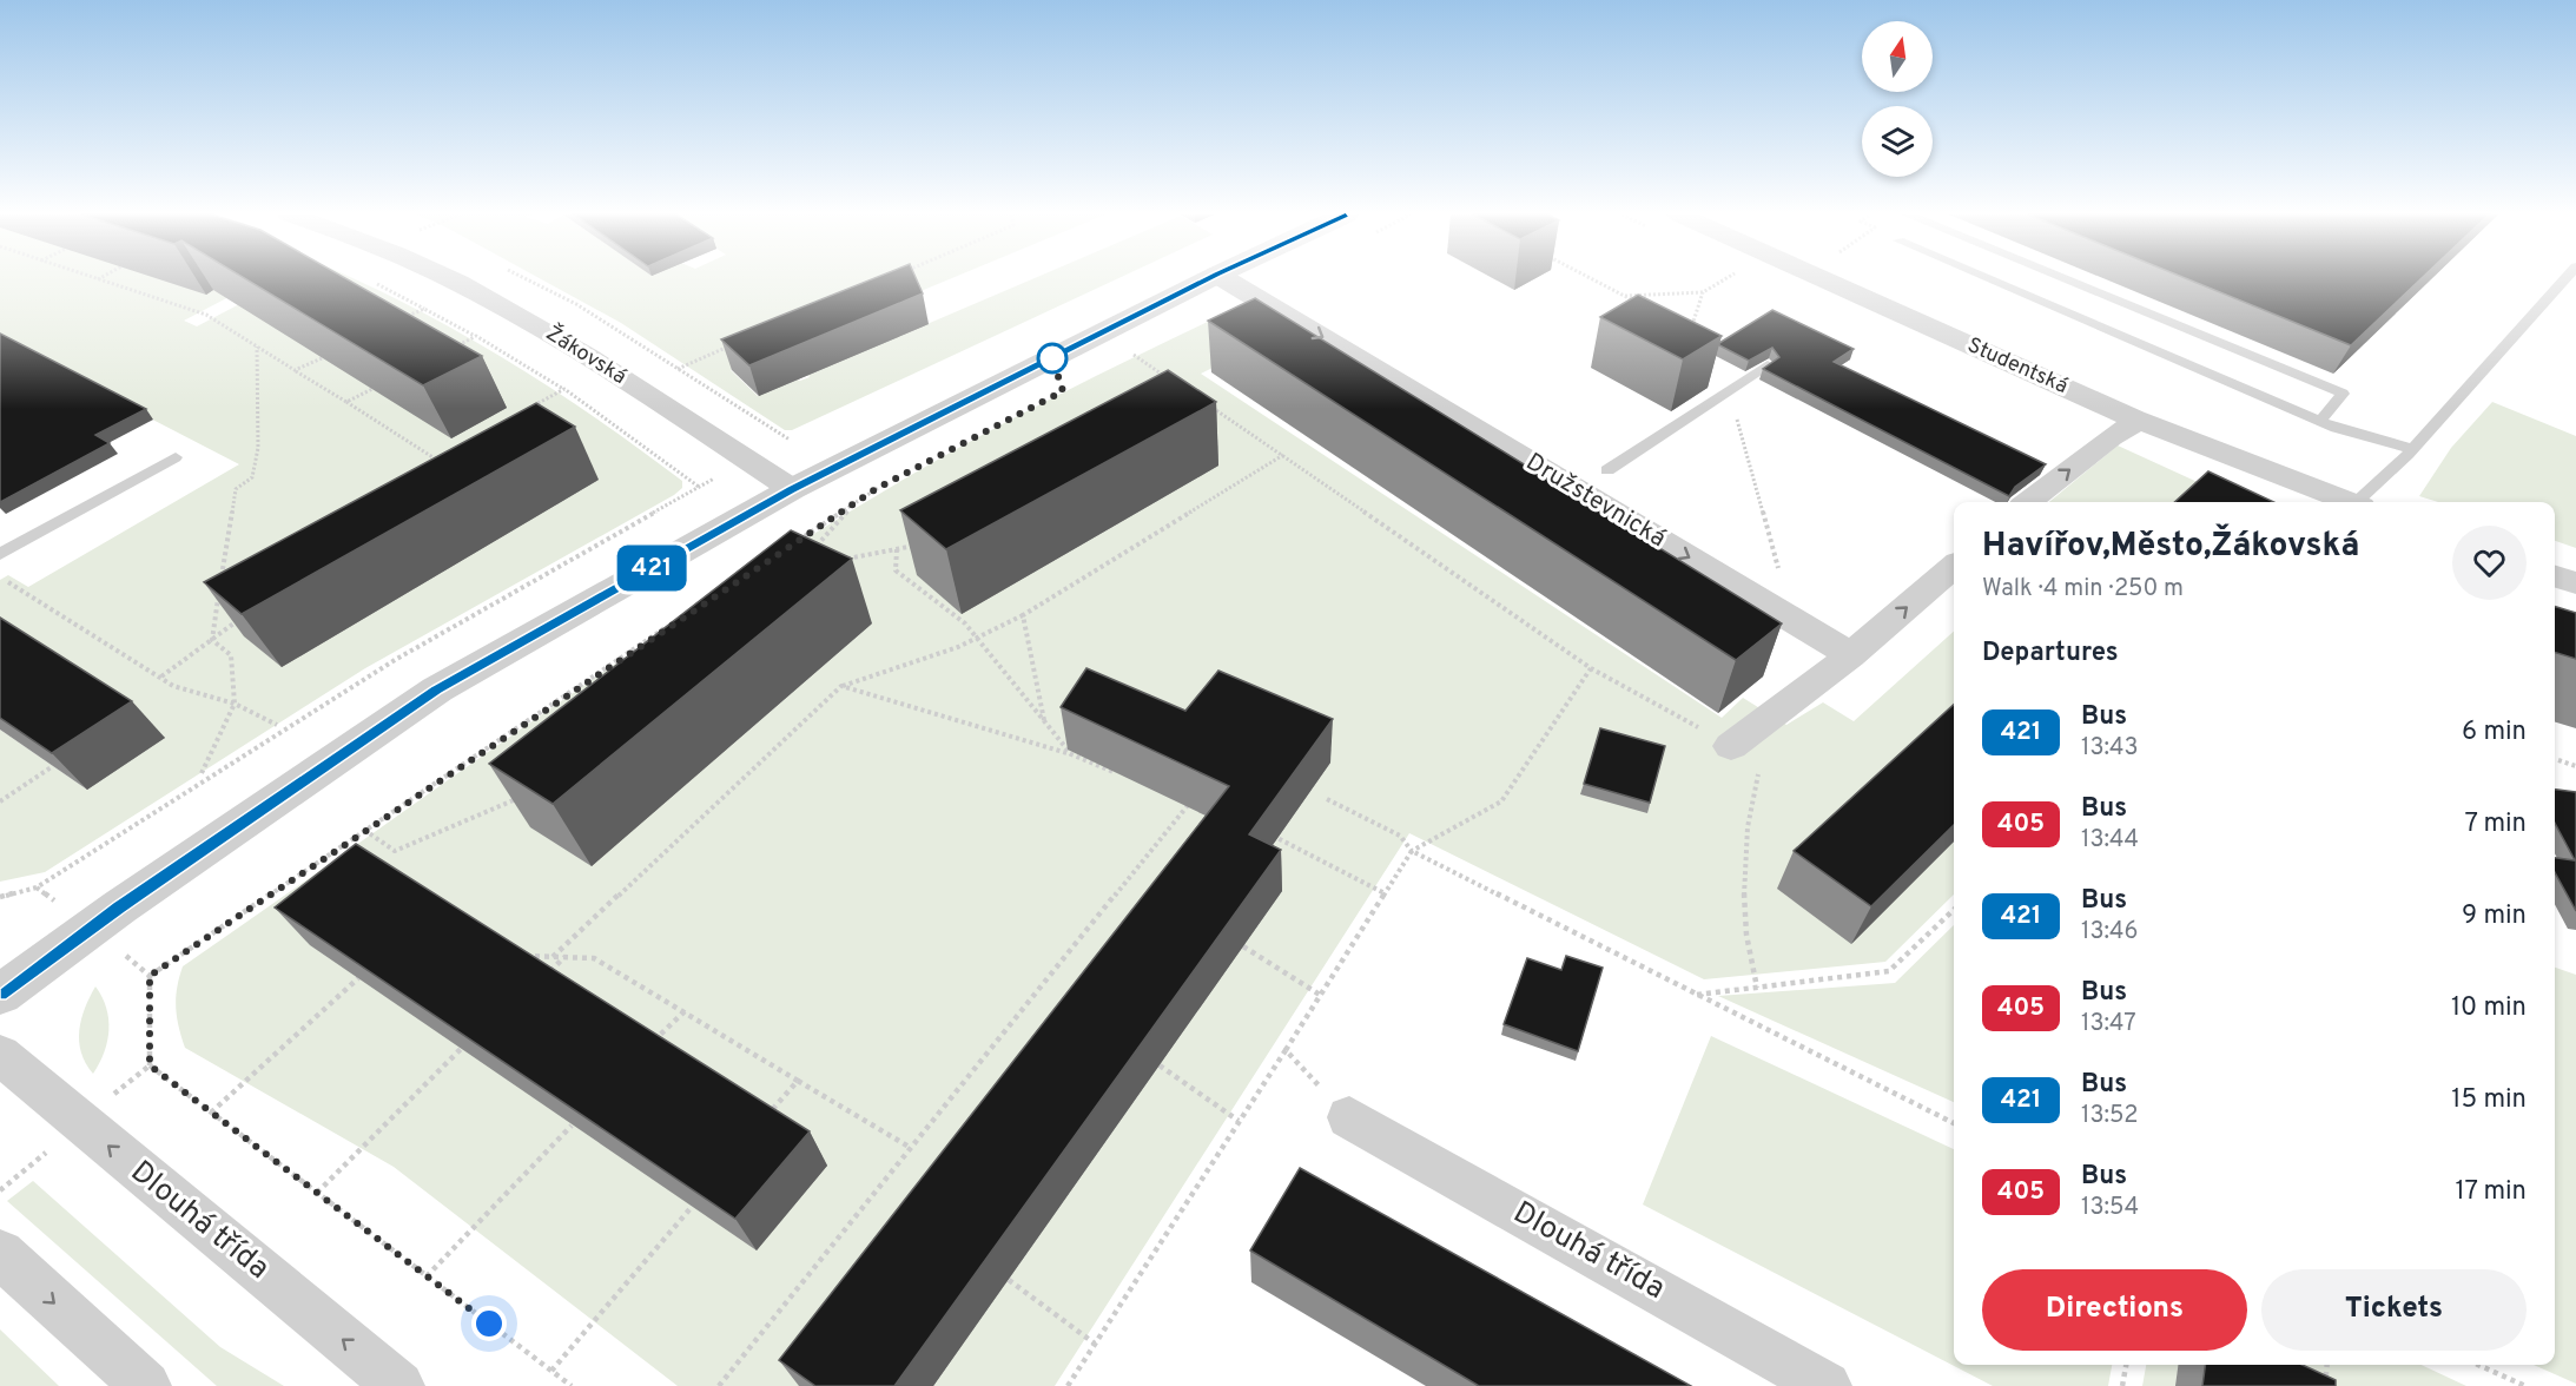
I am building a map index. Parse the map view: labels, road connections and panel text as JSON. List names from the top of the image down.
{
  "streets": {
    "street": [
      "Žákovská",
      "Studentská",
      "Družstevnická",
      "Dlouhá třída"
    ]
  },
  "one_way": ["Družstevnická"],
  "lines": ["bus line 421"],
  "north": "top",
  "page": {
    "on_map": "421",
    "heading": [
      ["Havířov,Město,Žákovská", "Walk · 4 min · 250 m"],
      "Departures"
    ],
    "list": [
      {
        "mark": "421",
        "name": "Bus",
        "note": "13:43",
        "value": "6 min"
      },
      {
        "mark": "405",
        "name": "Bus",
        "note": "13:44",
        "value": "7 min"
      },
      {
        "mark": "421",
        "name": "Bus",
        "note": "13:46",
        "value": "9 min"
      },
      {
        "mark": "405",
        "name": "Bus",
        "note": "13:47",
        "value": "10 min"
      },
      {
        "mark": "421",
        "name": "Bus",
        "note": "13:52",
        "value": "15 min"
      },
      {
        "mark": "405",
        "name": "Bus",
        "note": "13:54",
        "value": "17 min"
      }
    ],
    "buttons": ["Directions", "Tickets"]
  }
}
